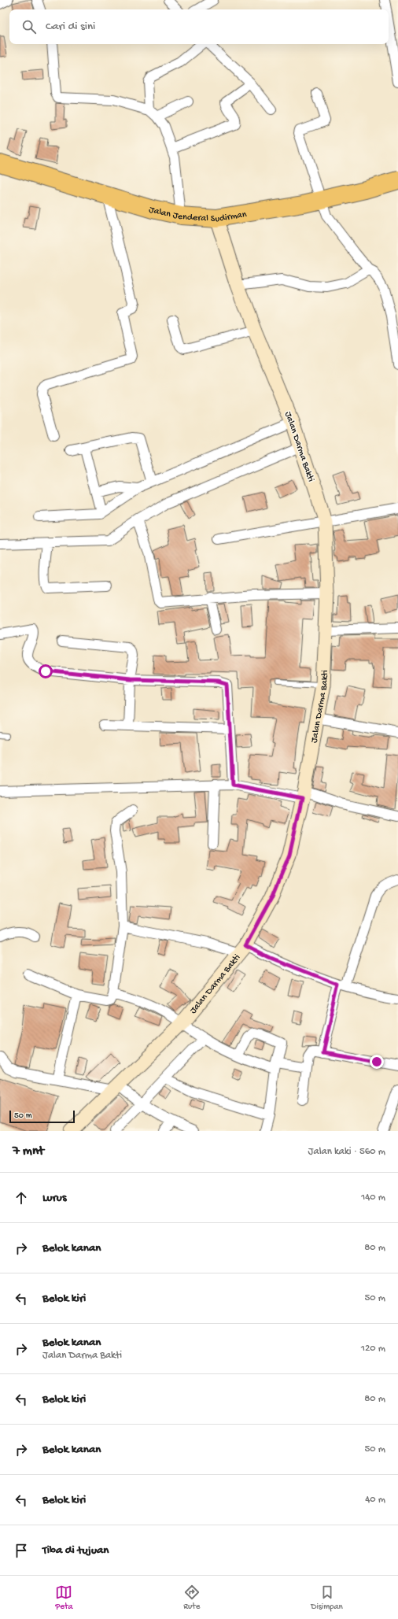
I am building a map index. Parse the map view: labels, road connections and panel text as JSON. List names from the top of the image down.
{
  "streets": {
    "highway": ["Jalan Jenderal Sudirman"],
    "street": ["Jalan Darma Bakti"]
  },
  "crossings": [
    ["Jalan Jenderal Sudirman", "Jalan Darma Bakti"]
  ],
  "scale_bar": "50 m",
  "page": {
    "search": "Cari di sini",
    "scale": "50 m",
    "heading": ["7 mnt", "Jalan kaki · 560 m"],
    "list": [
      ["Lurus", "140 m"],
      ["Belok kanan", "80 m"],
      ["Belok kiri", "50 m"],
      ["Belok kanan", "Jalan Darma Bakti", "120 m"],
      ["Belok kiri", "80 m"],
      ["Belok kanan", "50 m"],
      ["Belok kiri", "40 m"],
      "Tiba di tujuan"
    ],
    "nav": ["Peta", "Rute", "Disimpan"]
  }
}
